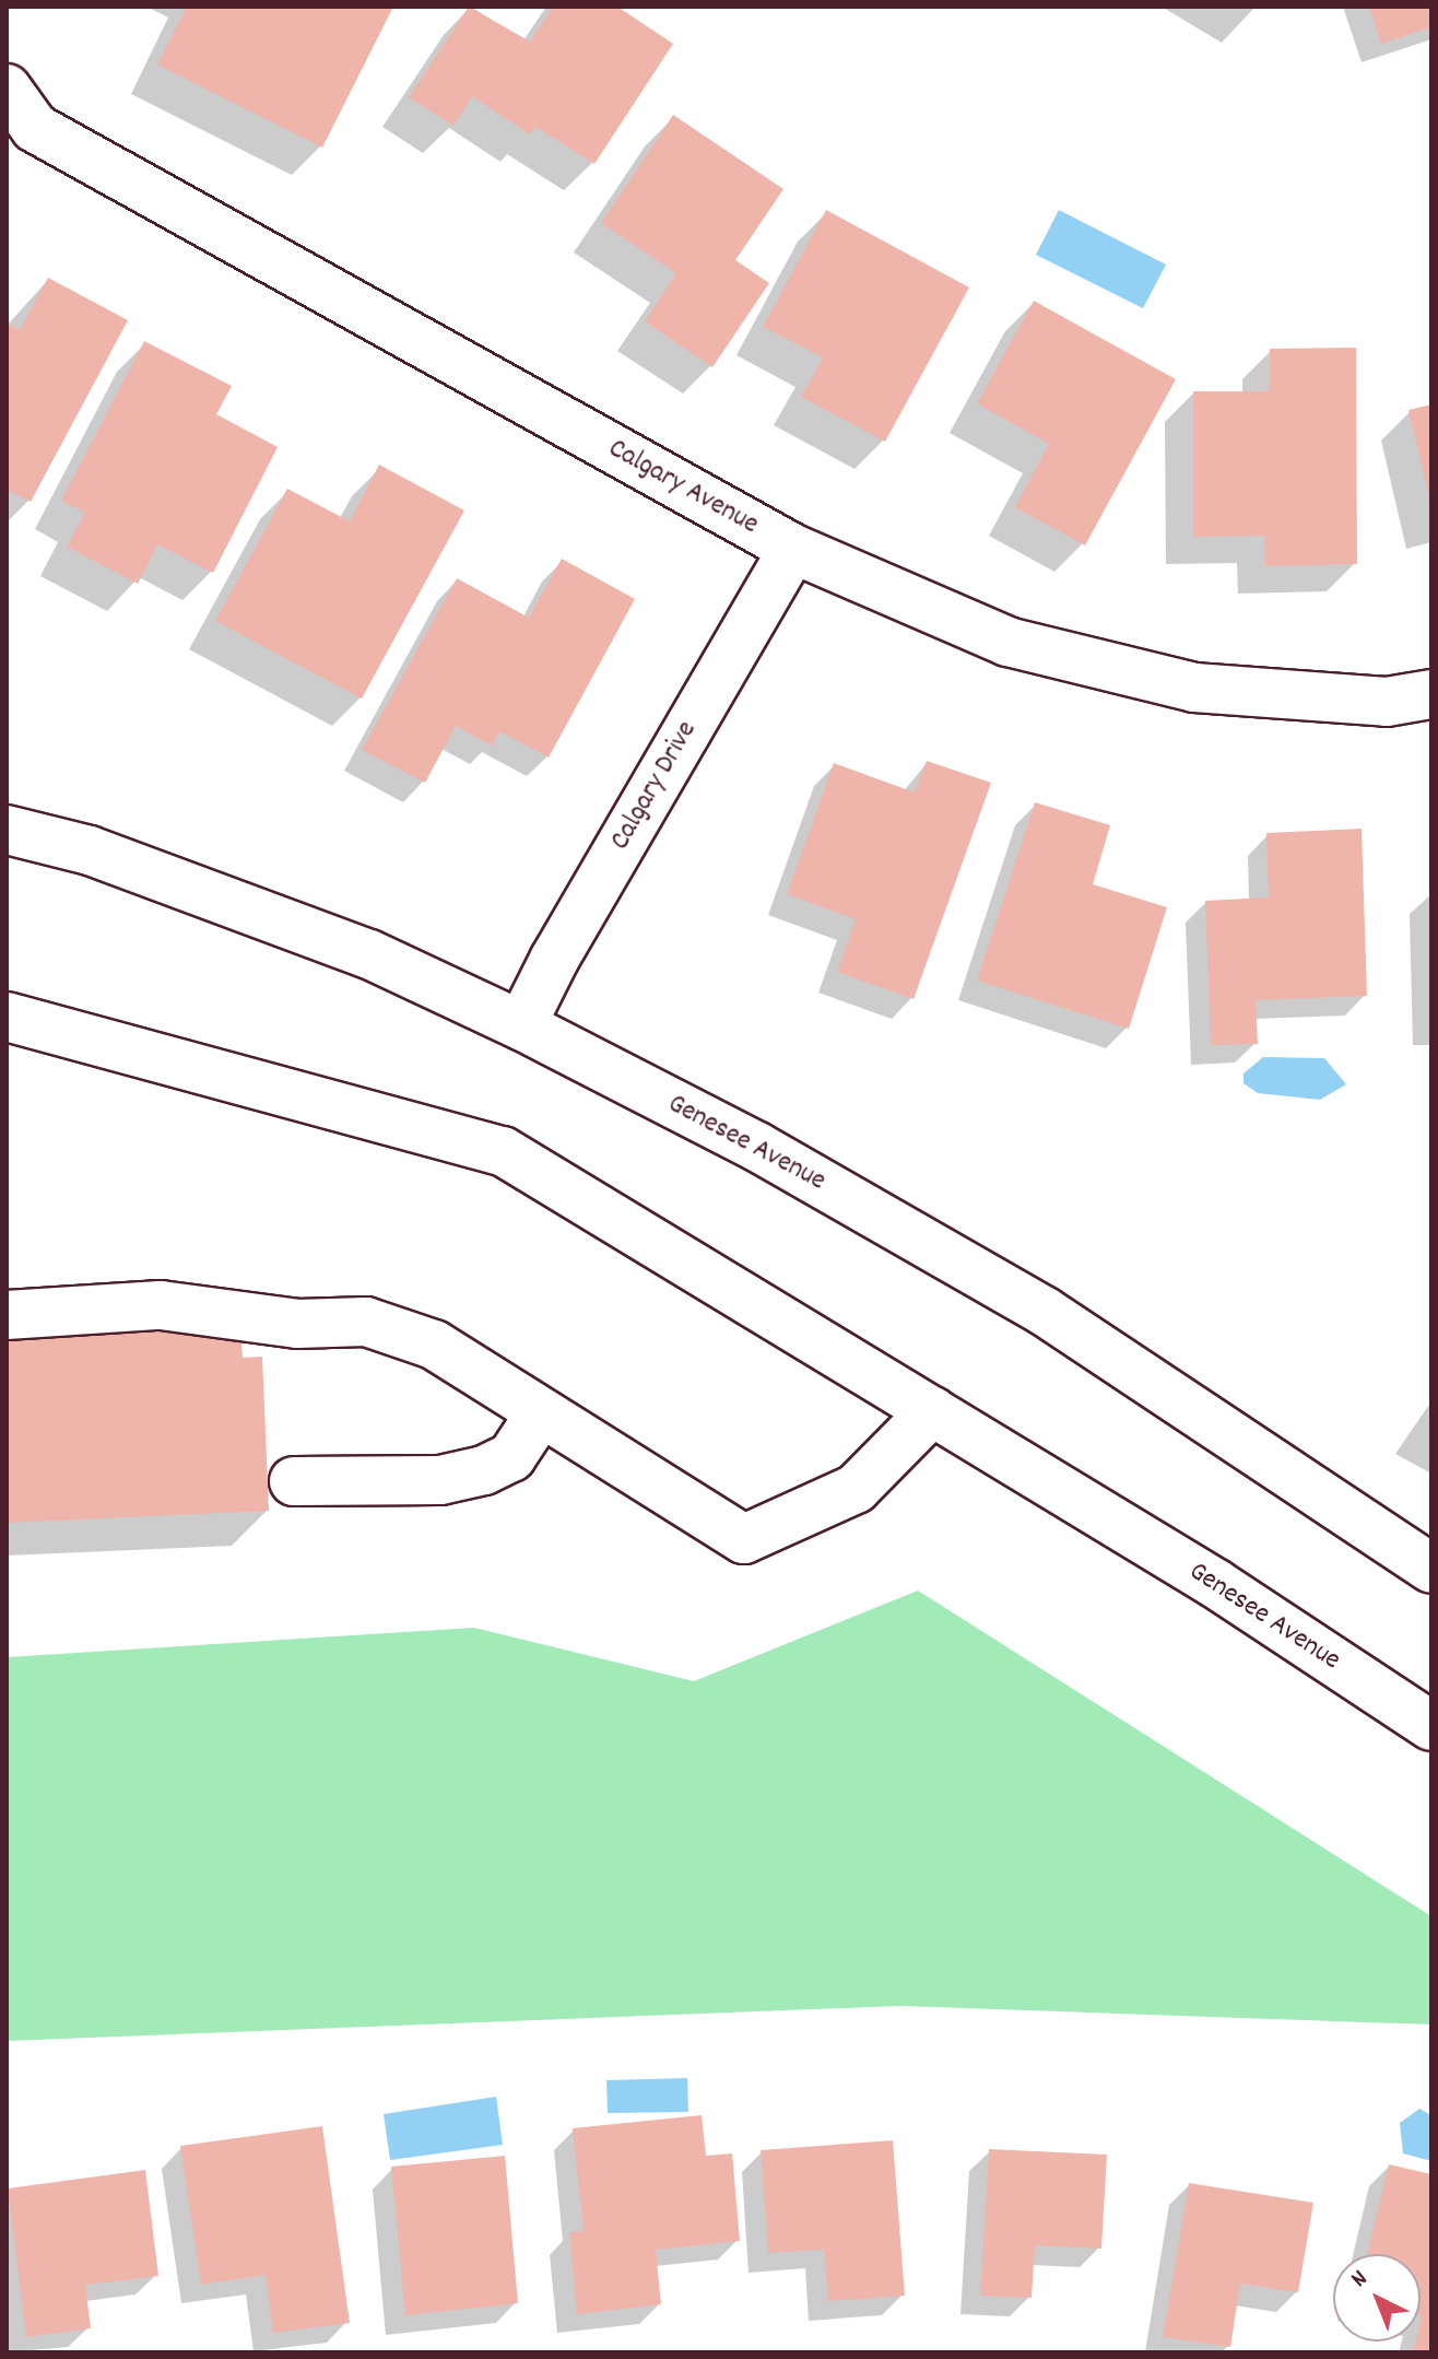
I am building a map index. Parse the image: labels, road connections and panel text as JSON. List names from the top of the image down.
{
  "streets": {
    "main road": ["Calgary Avenue", "Calgary Drive", "Genesee Avenue"]
  },
  "crossings": [
    ["Calgary Avenue", "Calgary Drive"],
    ["Calgary Drive", "Genesee Avenue"]
  ],
  "north": "top left"
}
